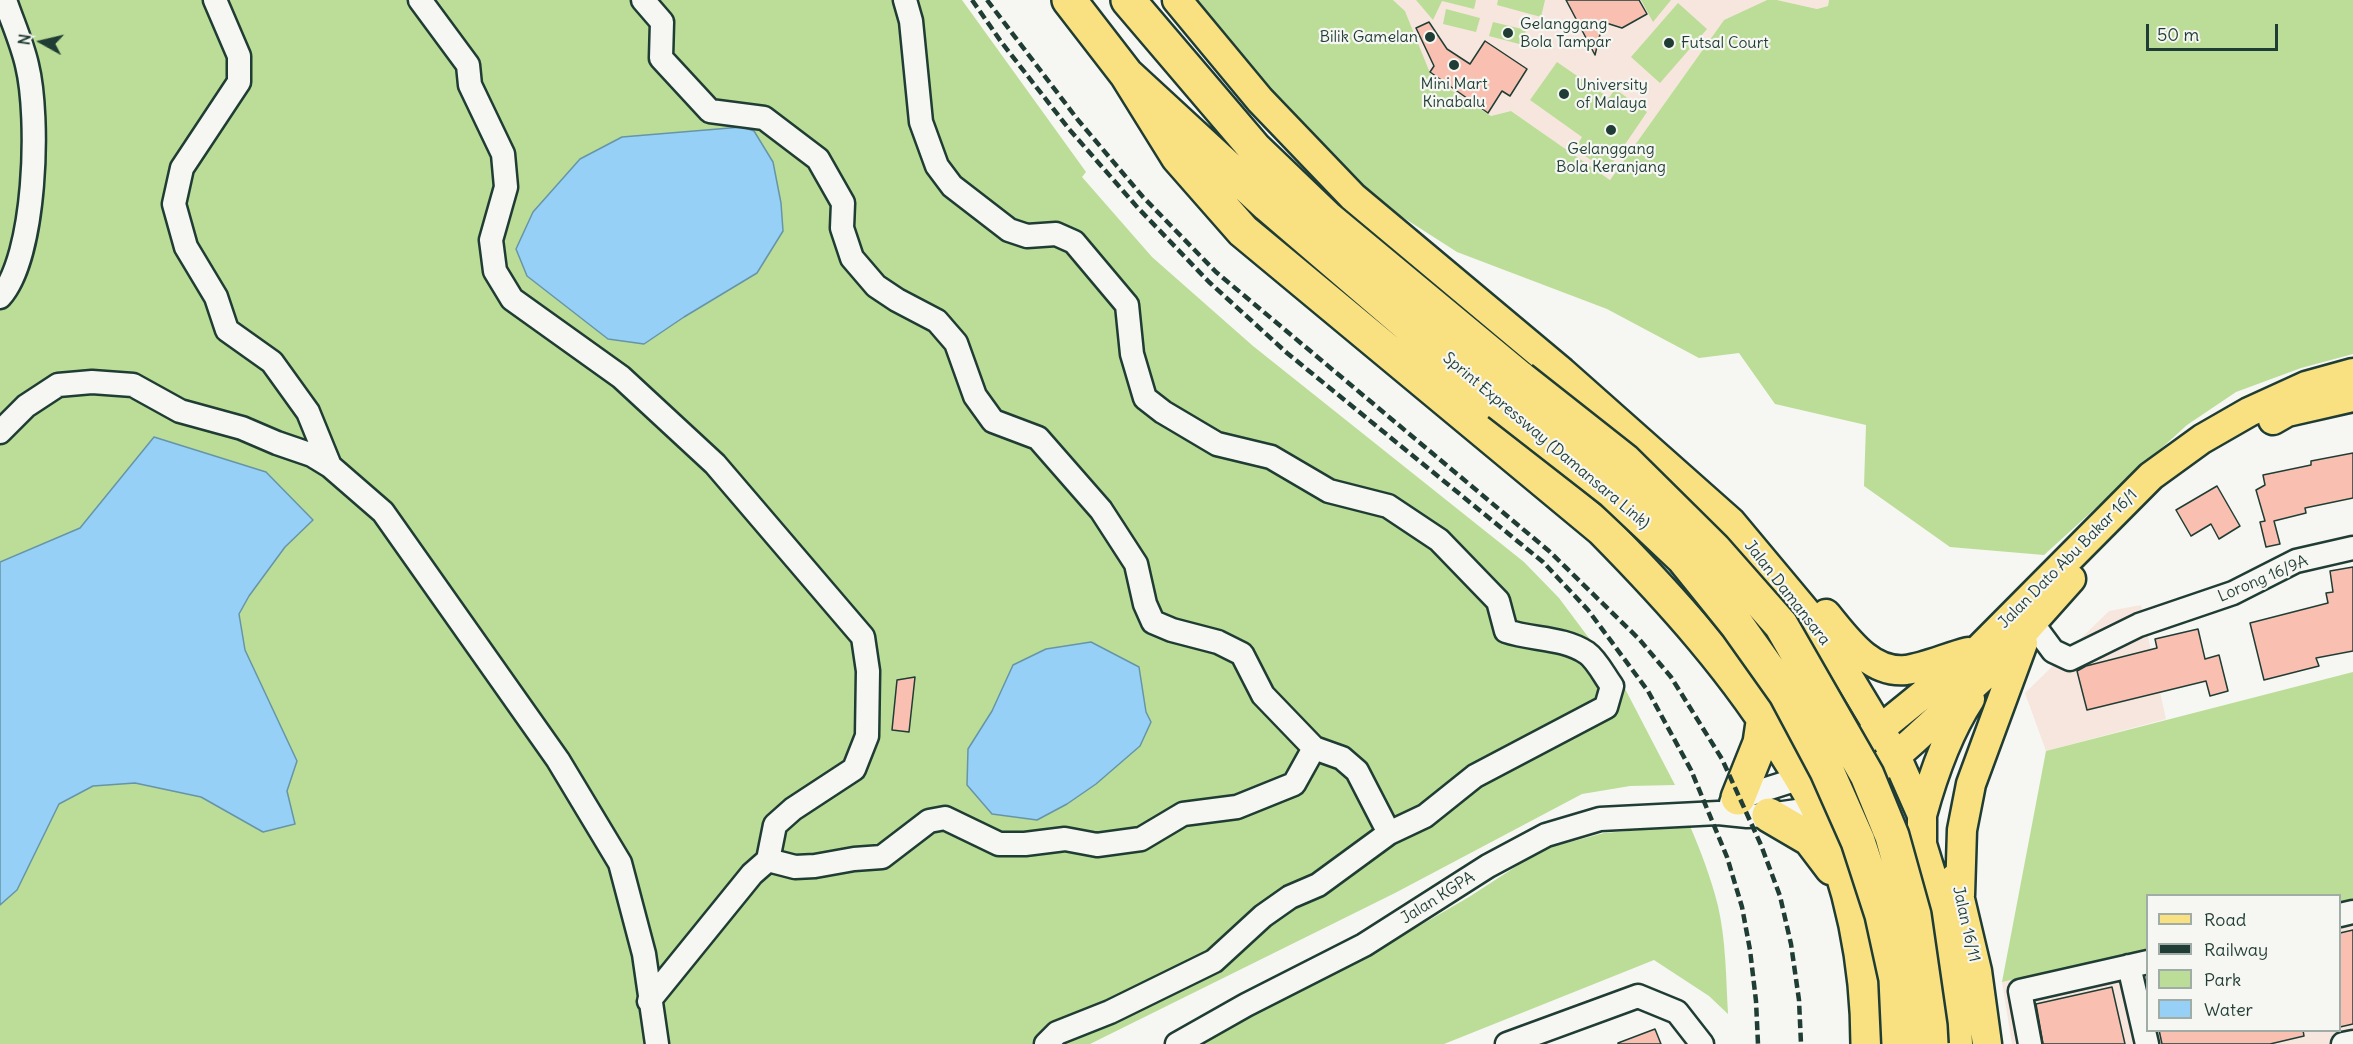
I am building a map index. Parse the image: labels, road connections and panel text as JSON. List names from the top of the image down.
{
  "streets": {
    "highway": ["Sprint Expressway (Damansara Link)"],
    "main road": ["Jalan Dato Abu Bakar 16/1", "Jalan Damansara", "Jalan 16/11"],
    "street": ["Lorong 16/9A", "Jalan KGPA"]
  },
  "crossings": [
    ["Jalan Dato Abu Bakar 16/1", "Lorong 16/9A"],
    ["Jalan Dato Abu Bakar 16/1", "Jalan Damansara"],
    ["Jalan Dato Abu Bakar 16/1", "Jalan KGPA"],
    ["Jalan Damansara", "Jalan 16/11"]
  ],
  "places": [
    "Gelanggang Bola Tampar",
    "Bilik Gamelan",
    "Futsal Court",
    "Mini Mart Kinabalu",
    "University of Malaya",
    "Gelanggang Bola Keranjang"
  ],
  "legend": [
    "Road",
    "Railway",
    "Park",
    "Water"
  ],
  "scale_bar": "50 m",
  "north": "left"
}
